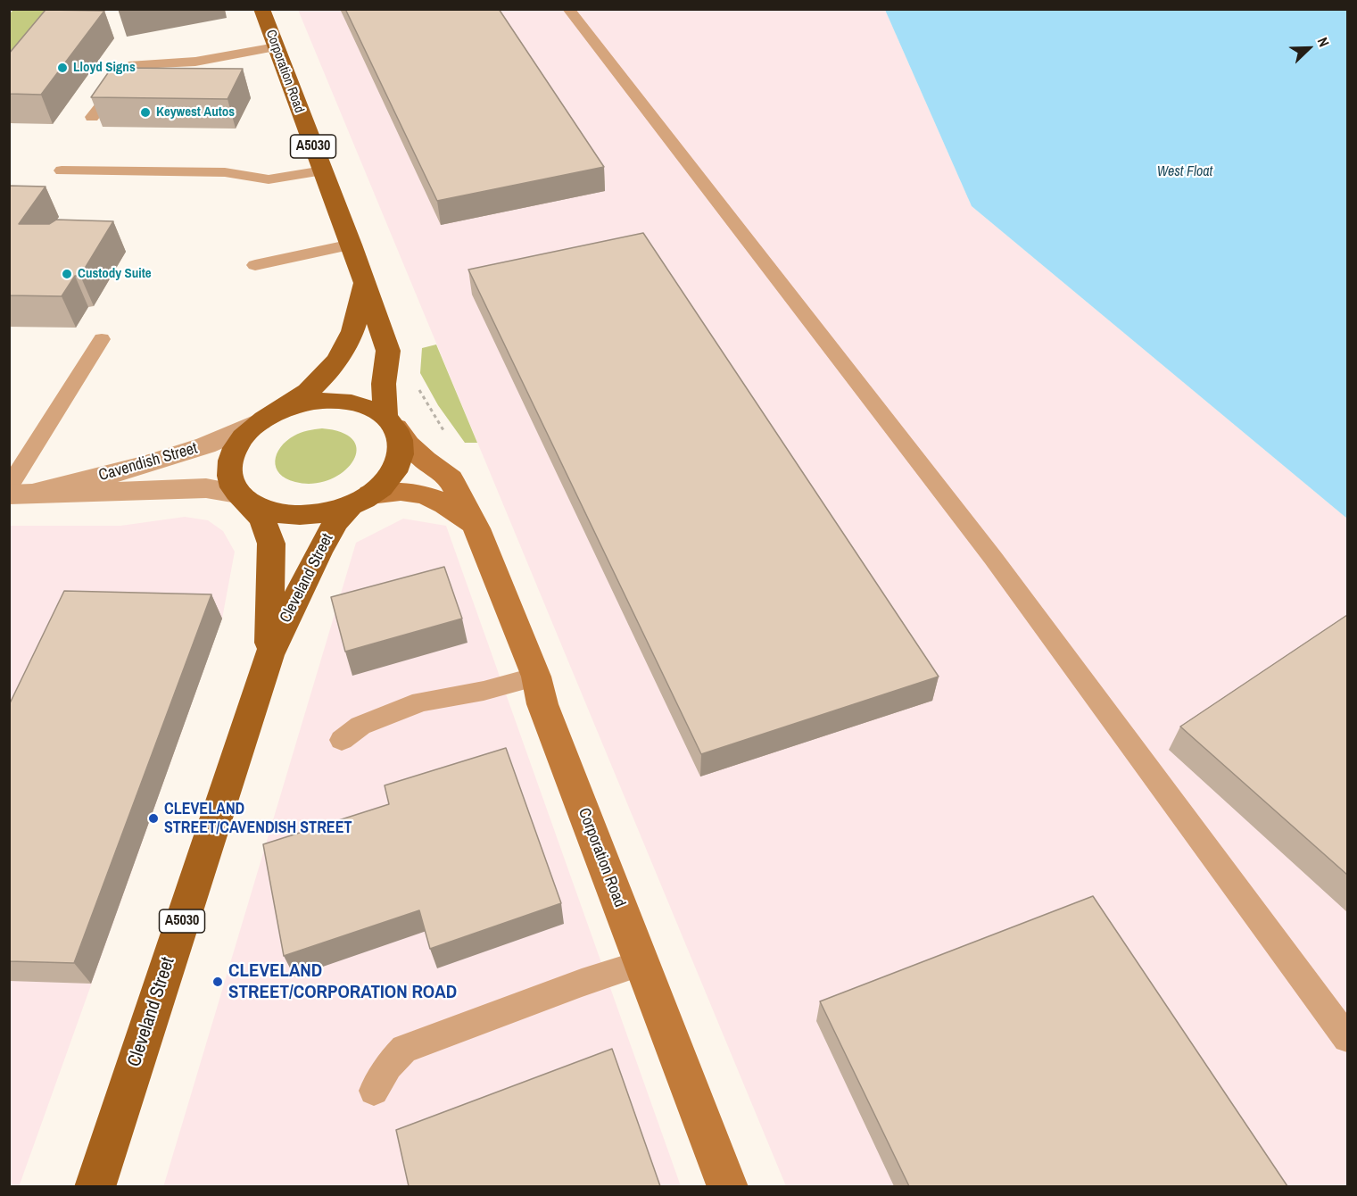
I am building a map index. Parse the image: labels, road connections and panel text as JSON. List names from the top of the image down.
{
  "streets": {
    "main road": ["Corporation Road", "A5030", "Cleveland Street"],
    "street": ["Cavendish Street"]
  },
  "crossings": [
    ["Corporation Road", "Cavendish Street"],
    ["Corporation Road", "Cleveland Street"],
    ["Cavendish Street", "Cleveland Street"]
  ],
  "water": ["West Float"],
  "places": [
    "Lloyd Signs",
    "Keywest Autos",
    "Custody Suite",
    "CLEVELAND STREET/CAVENDISH STREET",
    "CLEVELAND STREET/CORPORATION ROAD"
  ],
  "north": "top right"
}
